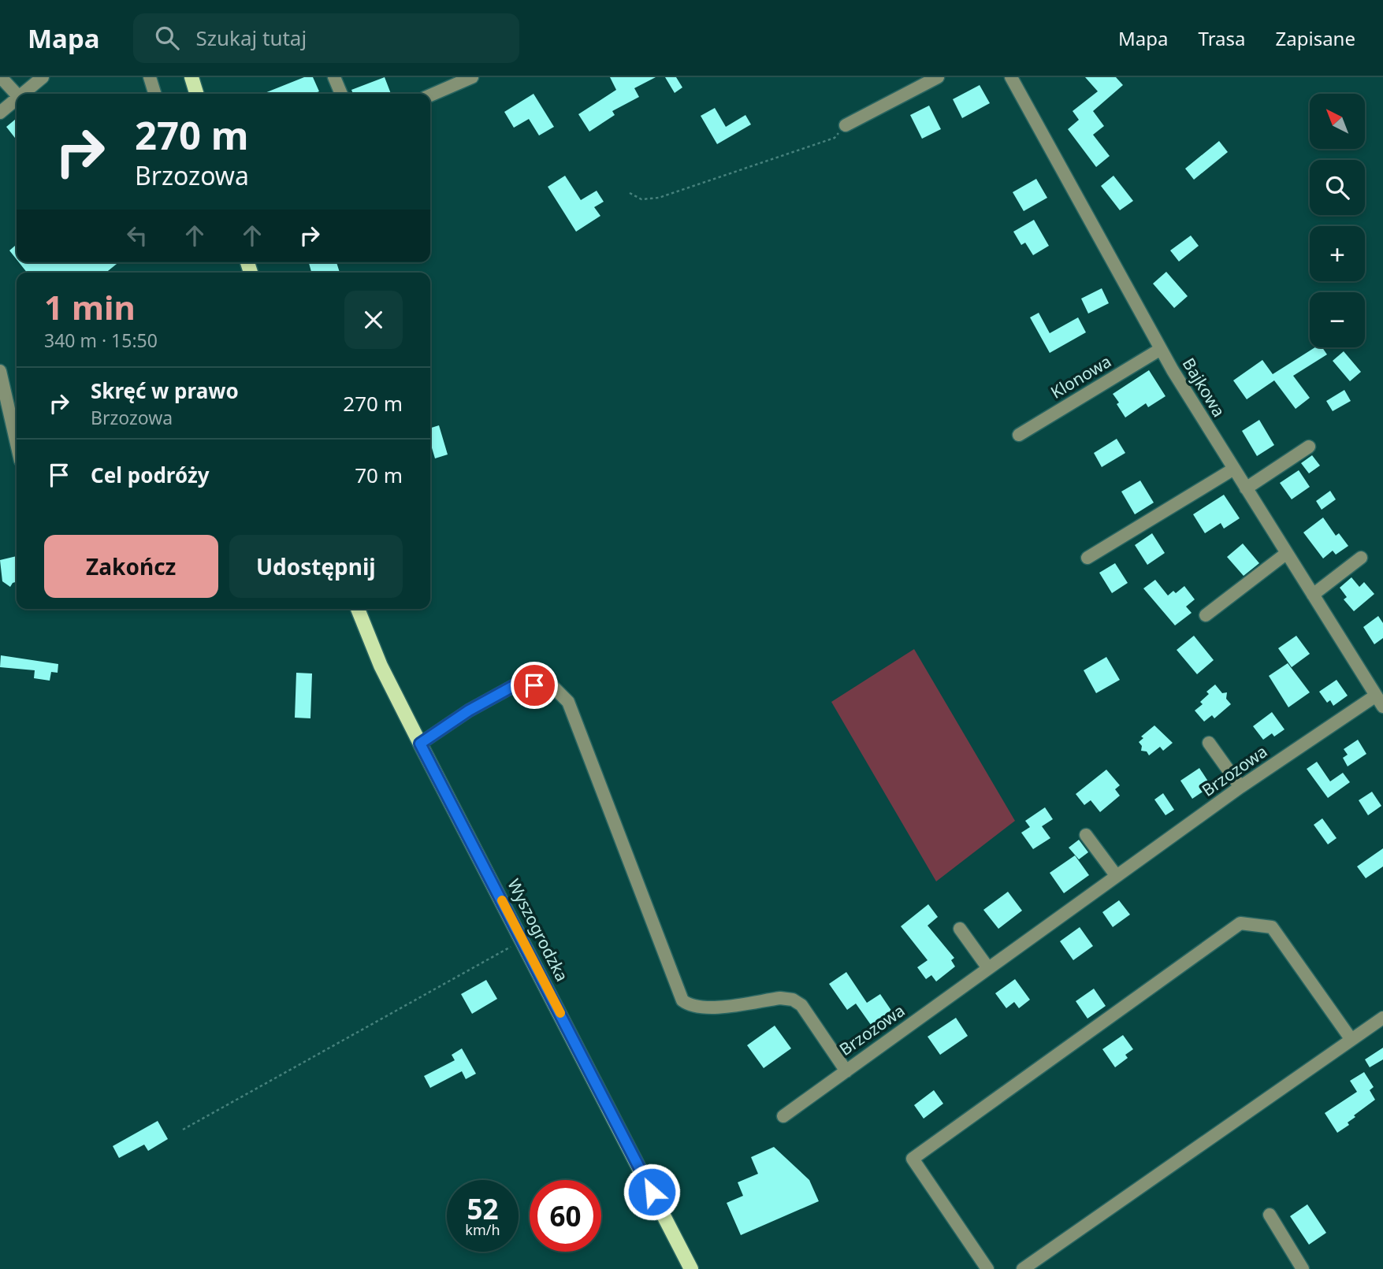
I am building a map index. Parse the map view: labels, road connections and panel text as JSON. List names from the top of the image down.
{
  "streets": {
    "main road": ["Wyszogrodzka"],
    "street": ["Klonowa", "Bajkowa", "Brzozowa"]
  },
  "crossings": [
    ["Klonowa", "Bajkowa"],
    ["Bajkowa", "Brzozowa"],
    ["Brzozowa", "Wyszogrodzka"]
  ],
  "north": "top left",
  "page": {
    "header": "Mapa",
    "search": "Szukaj tutaj",
    "nav": ["Mapa", "Trasa", "Zapisane"],
    "map_buttons": ["+", "−"],
    "turn": ["270 m", "Brzozowa"],
    "heading": ["1 min", "340 m · 15:50"],
    "list": [
      {
        "name": "Skręć w prawo",
        "note": "Brzozowa",
        "value": "270 m"
      },
      {
        "name": "Cel podróży",
        "value": "70 m"
      }
    ],
    "buttons": ["Zakończ", "Udostępnij"],
    "speed": "52 km/h",
    "limit": "60"
  }
}
